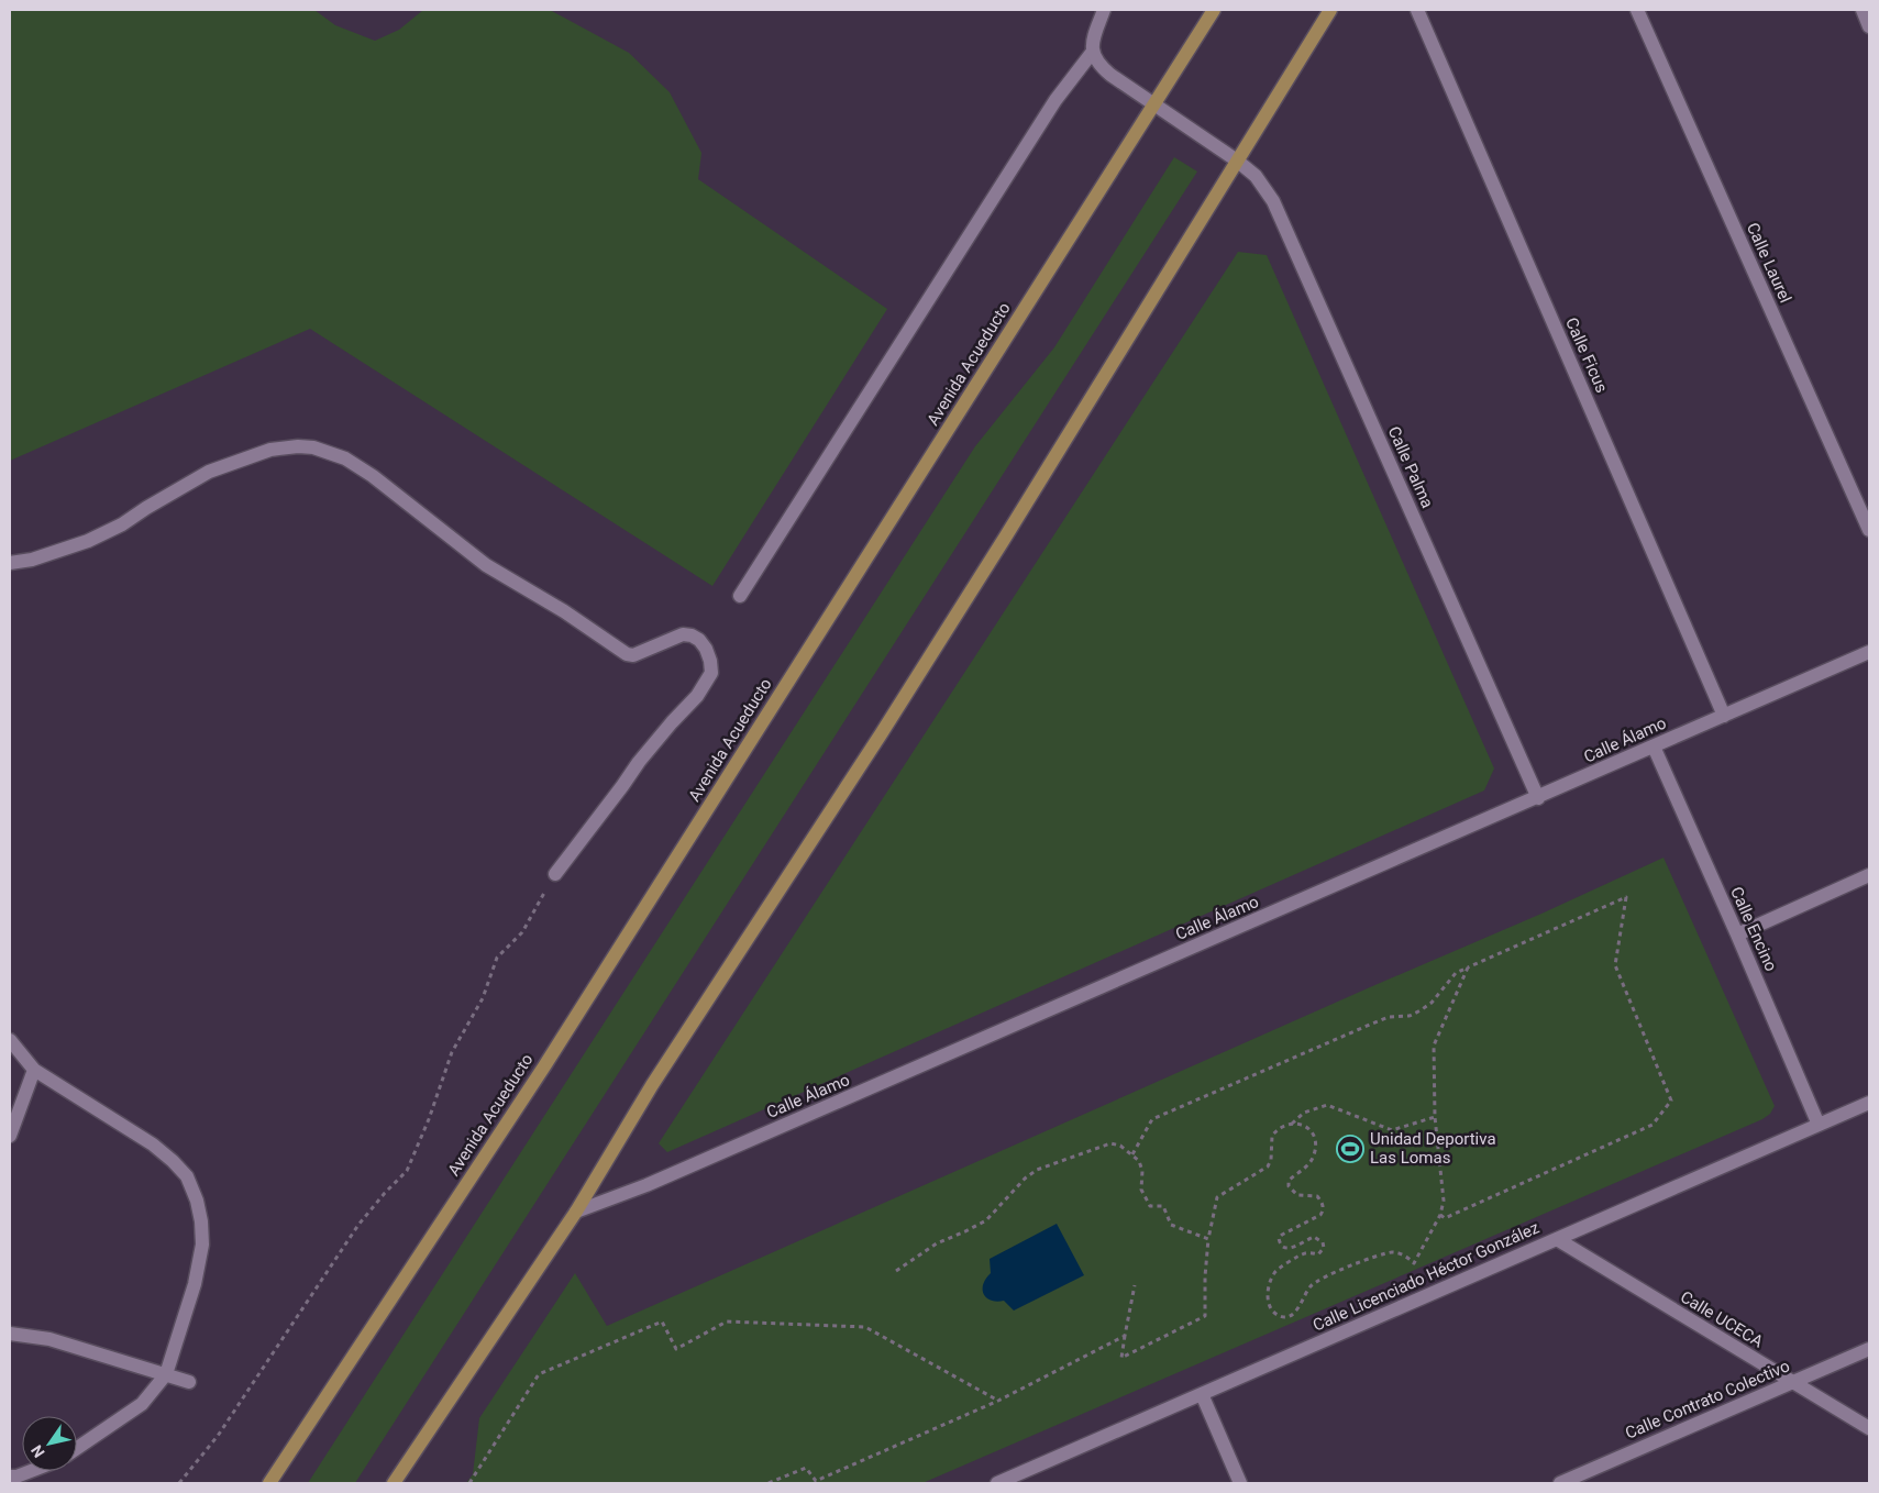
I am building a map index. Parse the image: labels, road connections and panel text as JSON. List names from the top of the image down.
{
  "streets": {
    "main road": ["Avenida Acueducto"],
    "street": [
      "Calle Laurel",
      "Calle Ficus",
      "Calle Palma",
      "Calle Álamo",
      "Calle Encino",
      "Calle Licenciado Héctor González",
      "Calle UCECA",
      "Calle Contrato Colectivo"
    ]
  },
  "crossings": [
    ["Calle Ficus", "Calle Álamo"],
    ["Avenida Acueducto", "Calle Palma"],
    ["Calle Palma", "Calle Álamo"],
    ["Calle Álamo", "Calle Encino"],
    ["Calle Encino", "Calle Licenciado Héctor González"],
    ["Calle Licenciado Héctor González", "Calle UCECA"],
    ["Calle UCECA", "Calle Contrato Colectivo"]
  ],
  "places": {
    "sports": ["Unidad Deportiva Las Lomas"]
  },
  "north": "bottom left"
}
